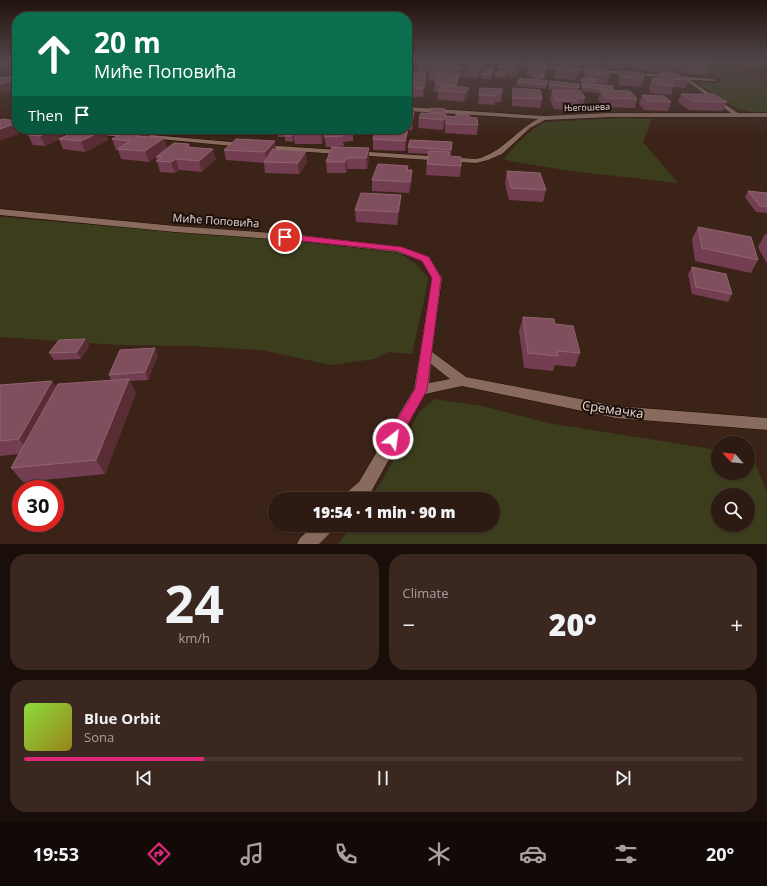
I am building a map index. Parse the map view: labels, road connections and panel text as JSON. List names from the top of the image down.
{
  "streets": {
    "street": ["Његошева", "Миће Поповића", "Сремачка"]
  },
  "crossings": [
    ["Миће Поповића", "Сремачка"]
  ],
  "north": "top left",
  "page": {
    "turn": ["20 m", "Миће Поповића"],
    "then": "Then",
    "limit": "30",
    "trip": "19:54 · 1 min · 90 m",
    "tile": [
      ["24", "km/h"],
      "Climate"
    ],
    "heat": ["−", "20°", "+"],
    "song": ["Blue Orbit", "Sona"],
    "tabs": ["19:53", "20°"]
  }
}
